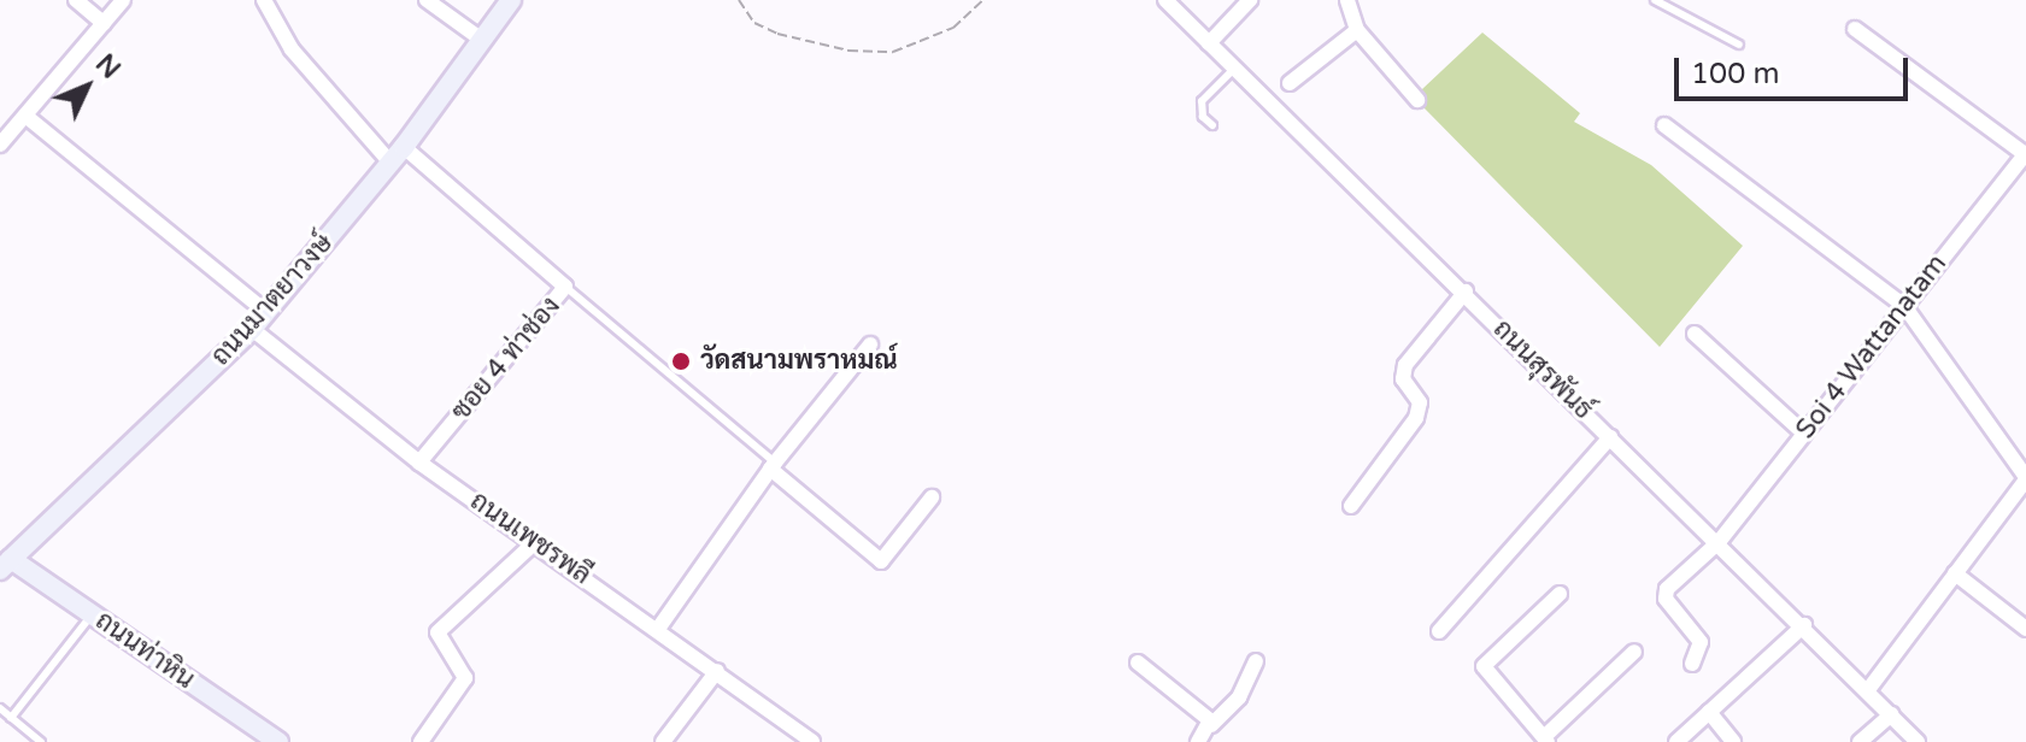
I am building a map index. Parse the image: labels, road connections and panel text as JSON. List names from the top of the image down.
{
  "streets": {
    "street": [
      "ถนนมาตยาวงษ์",
      "Soi 4 Wattanatam",
      "ซอย 4 ท่าช่อง",
      "ถนนสุรพันธ์",
      "ถนนเพชรพลี",
      "ถนนท่าหิน"
    ]
  },
  "crossings": [
    ["ถนนมาตยาวงษ์", "ซอย 4 ท่าช่อง"],
    ["ถนนมาตยาวงษ์", "ถนนเพชรพลี"],
    ["ถนนมาตยาวงษ์", "ถนนท่าหิน"],
    ["Soi 4 Wattanatam", "ถนนสุรพันธ์"],
    ["ซอย 4 ท่าช่อง", "ถนนเพชรพลี"]
  ],
  "places": ["วัดสนามพราหมณ์"],
  "scale_bar": "100 m",
  "north": "top right"
}
